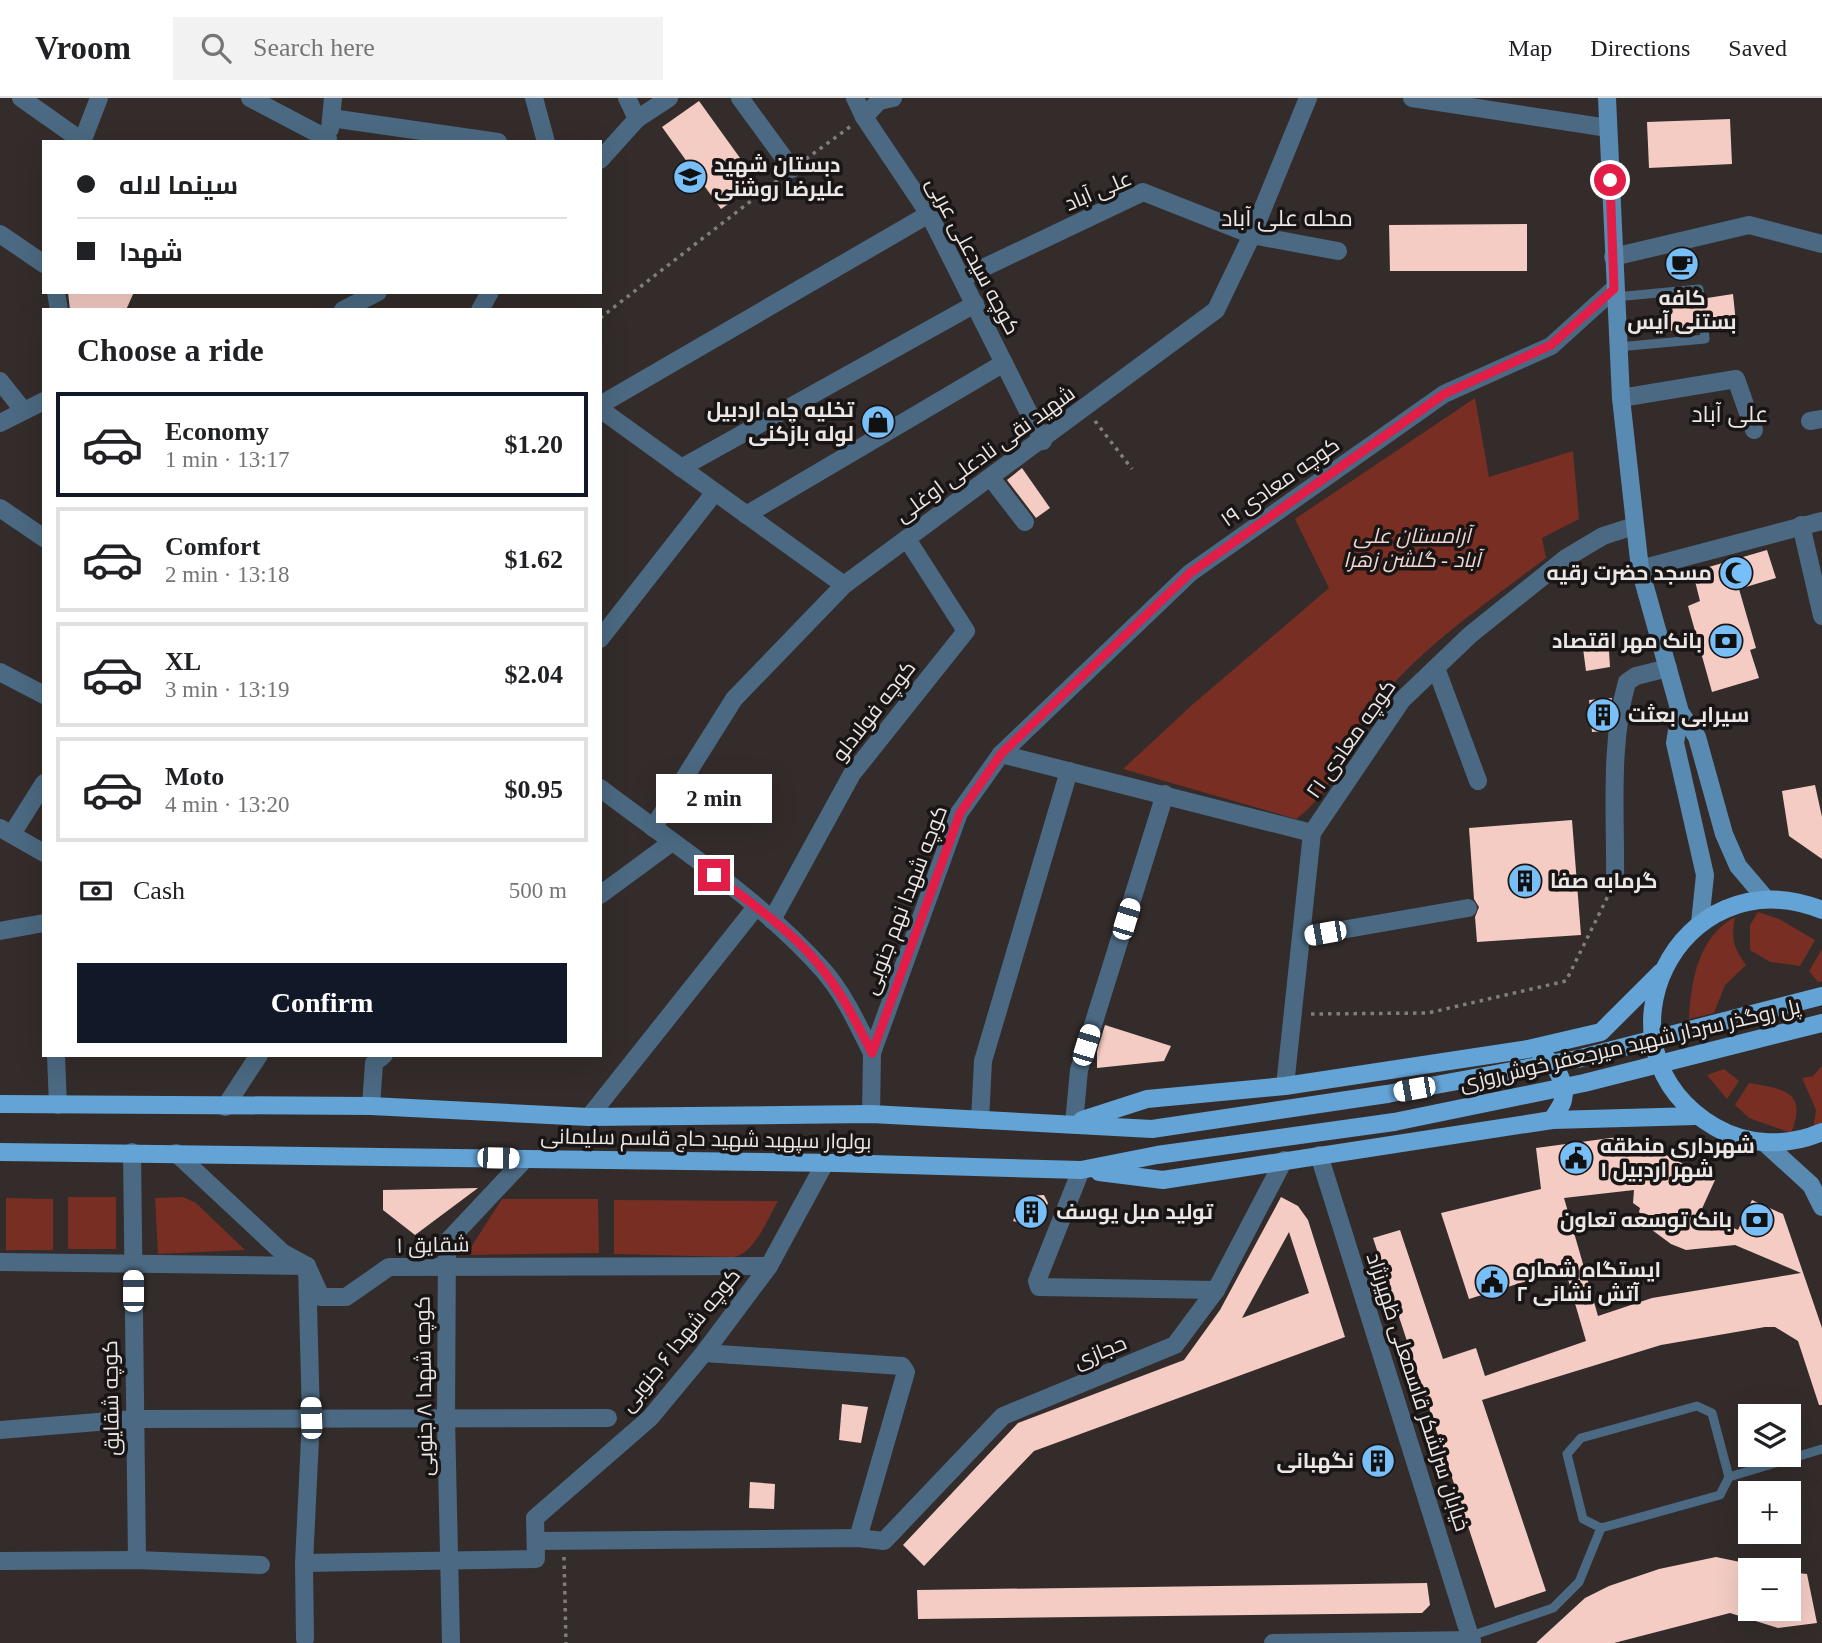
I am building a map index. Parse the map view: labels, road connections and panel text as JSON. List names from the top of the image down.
{
  "streets": {
    "main road": ["پل روگذر سردار شهید میرجعفر خوش‌روزی", "بولوار سپهبد شهید حاج قاسم سلیمانی"],
    "street": [
      "علی آباد",
      "کوچه سیدعلی عربی",
      "شهید نقی نادعلی اوغلی",
      "کوچه معادی ۱۹",
      "کوچه فولادلو",
      "کوچه معادی ۲۱",
      "کوچه شهدا نهم جنوبی",
      "شقایق ۱",
      "کوچه شهدا ۶ جنوبی",
      "حجازی",
      "کوچه شهدا ۸ جنوبی",
      "خیابان سرلشکر قاسمعلی ظهیرنژاد",
      "کوچه شقایق"
    ]
  },
  "crossings": [
    ["علی آباد", "کوچه سیدعلی عربی"],
    ["علی آباد", "شهید نقی نادعلی اوغلی"],
    ["کوچه سیدعلی عربی", "شهید نقی نادعلی اوغلی"],
    ["شهید نقی نادعلی اوغلی", "کوچه فولادلو"],
    ["کوچه معادی ۱۹", "کوچه شهدا نهم جنوبی"],
    ["کوچه شهدا نهم جنوبی", "بولوار سپهبد شهید حاج قاسم سلیمانی"],
    ["پل روگذر سردار شهید میرجعفر خوش‌روزی", "بولوار سپهبد شهید حاج قاسم سلیمانی"],
    ["بولوار سپهبد شهید حاج قاسم سلیمانی", "کوچه شهدا ۶ جنوبی"],
    ["بولوار سپهبد شهید حاج قاسم سلیمانی", "کوچه شهدا ۸ جنوبی"],
    ["بولوار سپهبد شهید حاج قاسم سلیمانی", "کوچه شقایق"],
    ["شقایق ۱", "کوچه شهدا ۶ جنوبی"],
    ["شقایق ۱", "کوچه شهدا ۸ جنوبی"]
  ],
  "districts": ["محله علی آباد", "علی آباد"],
  "parks": ["آرامستان علی آباد - گلشن زهرا"],
  "places": {
    "school or university": ["دبستان شهید علیرضا روشنی"],
    "cafe": ["کافه بستنی آیس"],
    "shop": ["تخلیه چاه اردبیل لوله بازکنی"],
    "mosque": ["مسجد حضرت رقیه"],
    "bank": ["بانک مهر اقتصاد", "بانک توسعه تعاون"],
    "building": [
      "سیرابی بعثت",
      "گرمابه صفا",
      "تولید مبل یوسف",
      "نگهبانی"
    ],
    "public building": ["شهرداری منطقه ۱ شهر اردبیل", "ایستگاه شماره ۲ آتش نشانی"]
  },
  "page": {
    "header": "Vroom",
    "search": "Search here",
    "nav": ["Map", "Directions", "Saved"],
    "banner": ["سینما لاله", "شهدا"],
    "heading": "Choose a ride",
    "list": [
      {
        "name": "Economy",
        "note": "1 min · 13:17",
        "value": "$1.20"
      },
      {
        "name": "Comfort",
        "note": "2 min · 13:18",
        "value": "$1.62"
      },
      {
        "name": "XL",
        "note": "3 min · 13:19",
        "value": "$2.04"
      },
      {
        "name": "Moto",
        "note": "4 min · 13:20",
        "value": "$0.95"
      }
    ],
    "bubble": "2 min",
    "pay": ["Cash", "500 m"],
    "buttons": "Confirm",
    "map_buttons": ["+", "−"]
  }
}
